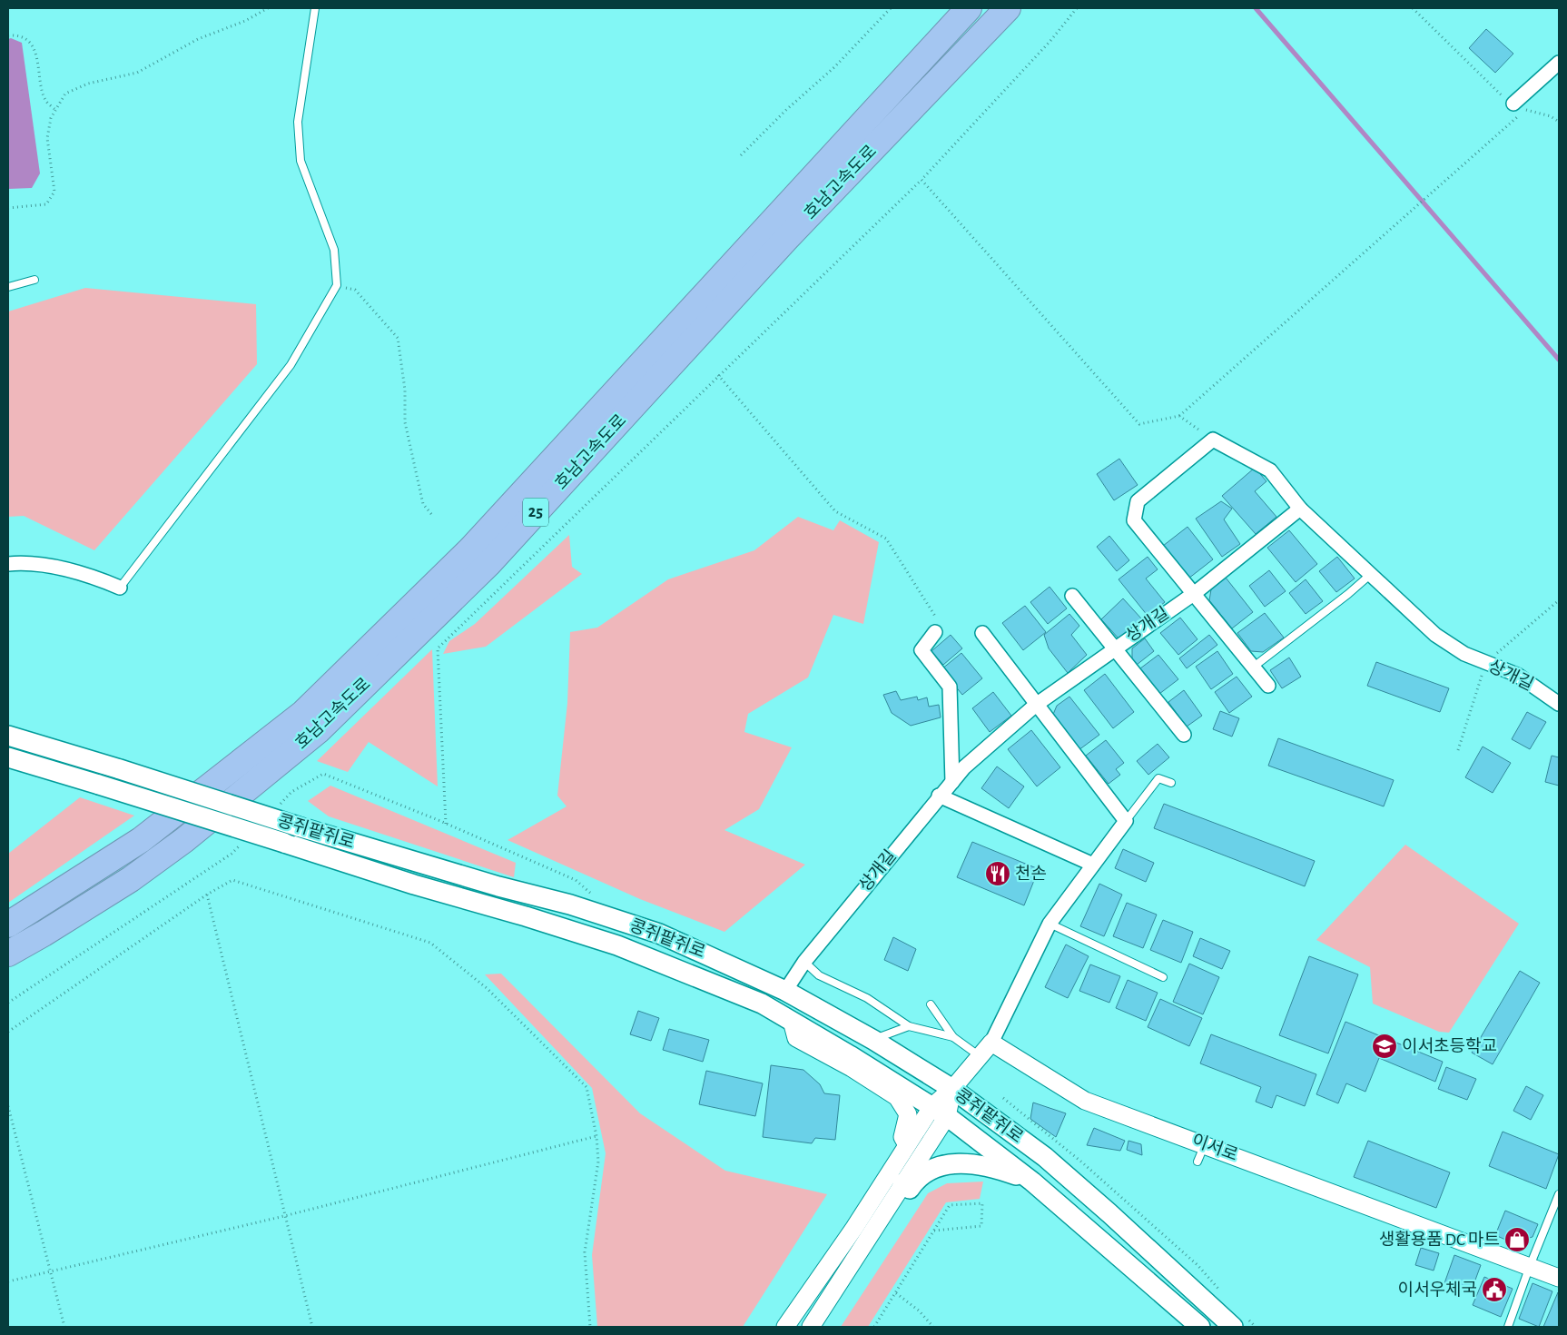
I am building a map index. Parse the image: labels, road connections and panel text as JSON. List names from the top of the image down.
{
  "streets": {
    "highway": ["호남고속도로", "25"],
    "main road": ["콩쥐팥쥐로"],
    "street": ["상개길", "이서로"]
  },
  "crossings": [
    ["상개길", "콩쥐팥쥐로"]
  ],
  "places": {
    "restaurant": ["천손"],
    "school or university": ["이서초등학교"],
    "shop": ["생활용품 DC 마트"],
    "public building": ["이서우체국"]
  }
}
